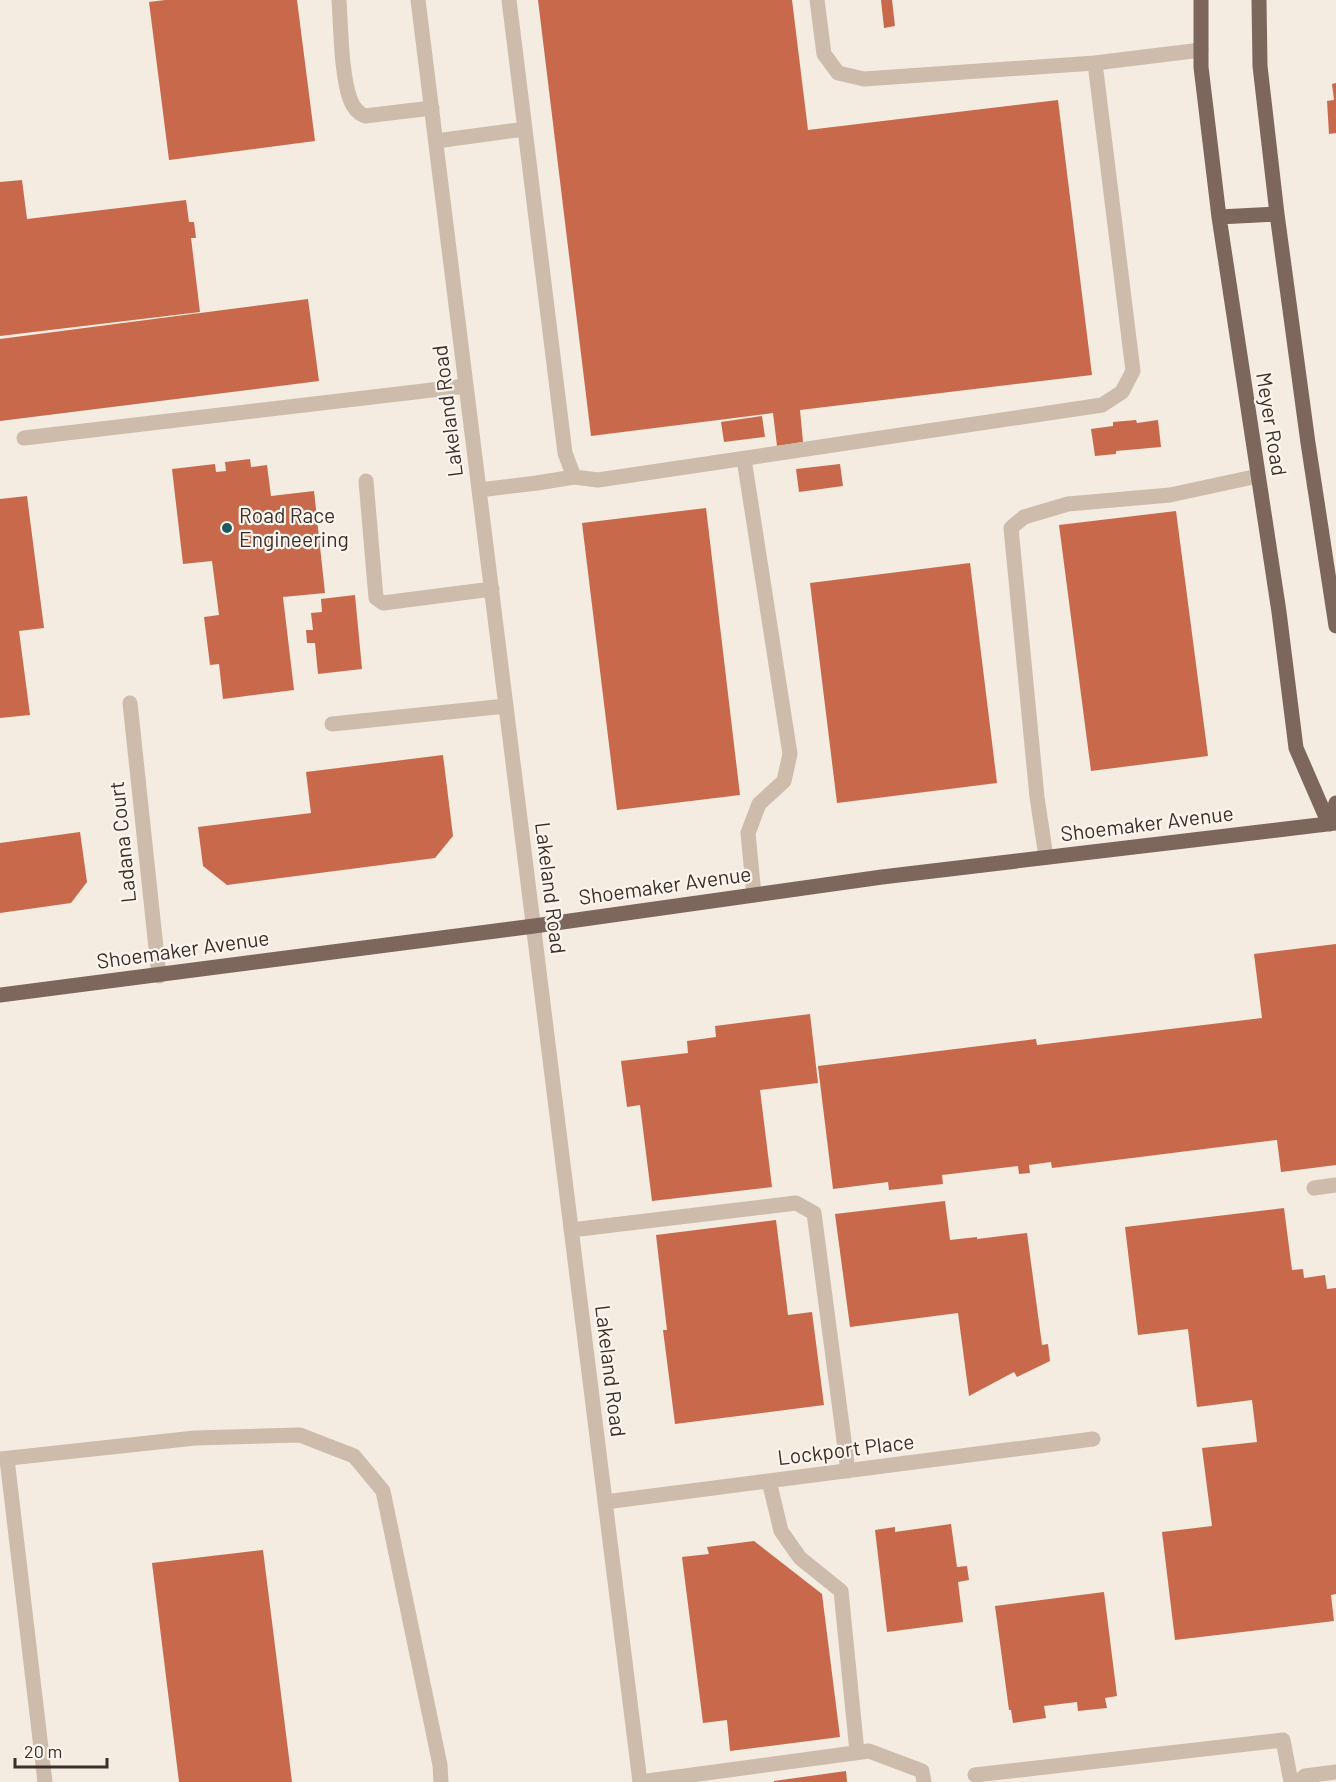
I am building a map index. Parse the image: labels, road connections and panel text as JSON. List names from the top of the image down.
{
  "streets": {
    "main road": ["Meyer Road", "Shoemaker Avenue"],
    "street": ["Lakeland Road", "Ladana Court", "Lockport Place"]
  },
  "crossings": [
    ["Lakeland Road", "Shoemaker Avenue"],
    ["Lakeland Road", "Lockport Place"],
    ["Meyer Road", "Shoemaker Avenue"],
    ["Shoemaker Avenue", "Ladana Court"]
  ],
  "places": ["Road Race Engineering"],
  "scale_bar": "20 m"
}
